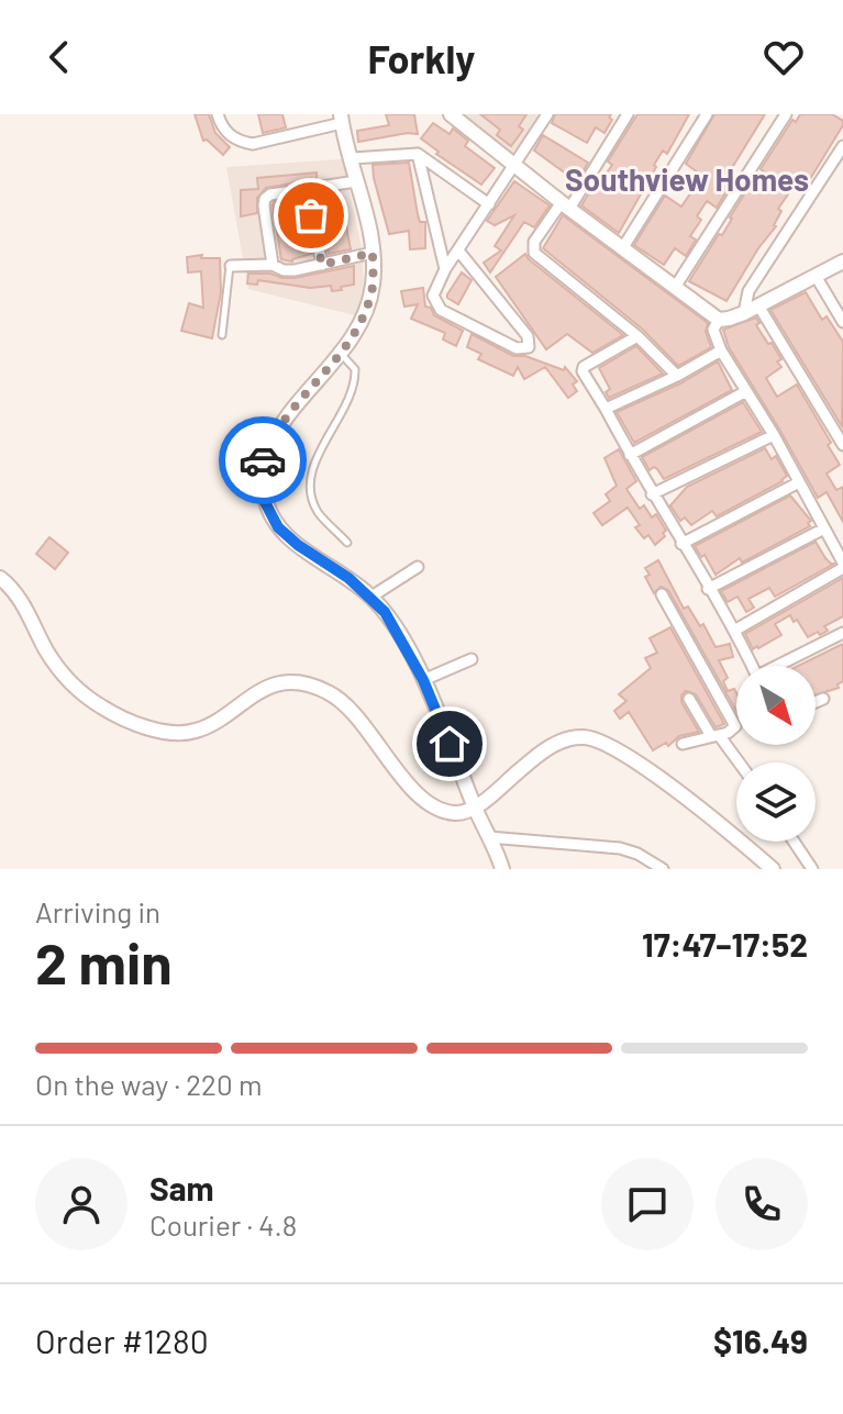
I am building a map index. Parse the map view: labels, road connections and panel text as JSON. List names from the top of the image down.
{
  "districts": ["Southview Homes"],
  "north": "bottom right",
  "page": {
    "header": "Forkly",
    "heading": ["2 min", "Arriving in", "17:47–17:52"],
    "panel": [
      "Sam",
      "Courier · 4.8",
      "Order #1280",
      "$16.49"
    ],
    "bar": "On the way · 220 m"
  }
}
